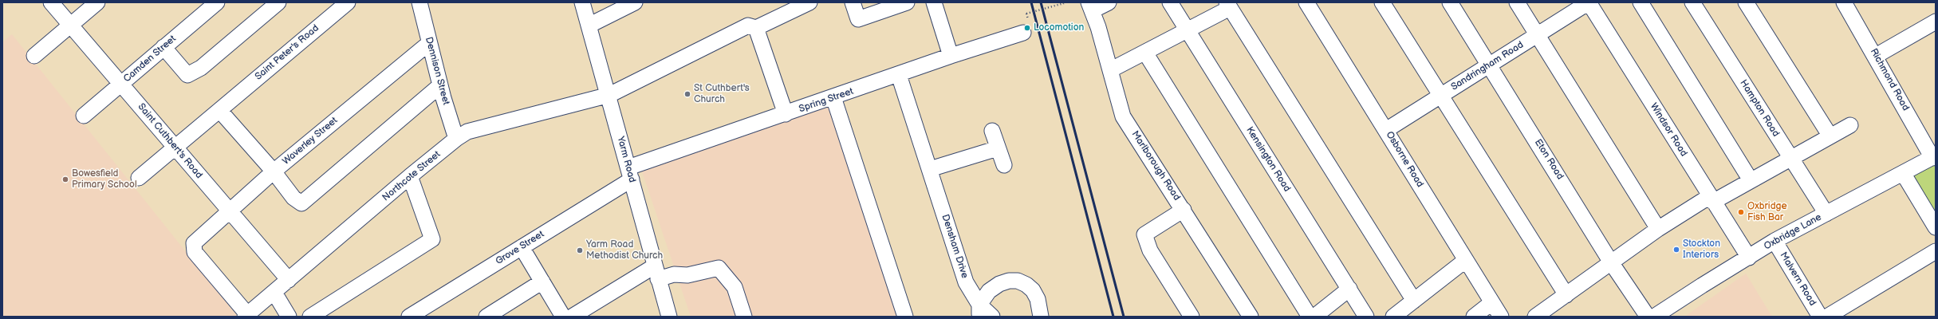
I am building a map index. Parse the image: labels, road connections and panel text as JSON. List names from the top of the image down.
{
  "streets": {
    "street": [
      "Saint Peter's Road",
      "Camden Street",
      "Sandringham Road",
      "Dennison Street",
      "Richmond Road",
      "Spring Street",
      "Hampton Road",
      "Windsor Road",
      "Saint Cuthbert's Road",
      "Waverley Street",
      "Yarm Road",
      "Kensington Road",
      "Osborne Road",
      "Eton Road",
      "Marlborough Road",
      "Northcote Street",
      "Oxbridge Lane",
      "Densham Drive",
      "Grove Street",
      "Malvern Road"
    ]
  },
  "crossings": [
    ["Saint Peter's Road", "Saint Cuthbert's Road"],
    ["Camden Street", "Saint Cuthbert's Road"],
    ["Sandringham Road", "Windsor Road"],
    ["Sandringham Road", "Osborne Road"],
    ["Sandringham Road", "Eton Road"],
    ["Dennison Street", "Waverley Street"],
    ["Dennison Street", "Northcote Street"],
    ["Richmond Road", "Oxbridge Lane"],
    ["Spring Street", "Yarm Road"],
    ["Spring Street", "Densham Drive"],
    ["Spring Street", "Grove Street"],
    ["Hampton Road", "Oxbridge Lane"],
    ["Windsor Road", "Oxbridge Lane"],
    ["Saint Cuthbert's Road", "Waverley Street"],
    ["Saint Cuthbert's Road", "Northcote Street"],
    ["Waverley Street", "Northcote Street"],
    ["Yarm Road", "Northcote Street"],
    ["Yarm Road", "Grove Street"],
    ["Oxbridge Lane", "Malvern Road"]
  ],
  "places": [
    "Locomotion",
    "St Cuthbert's Church",
    "Bowesfield Primary School",
    "Oxbridge Fish Bar",
    "Stockton Interiors",
    "Yarm Road Methodist Church"
  ]
}
